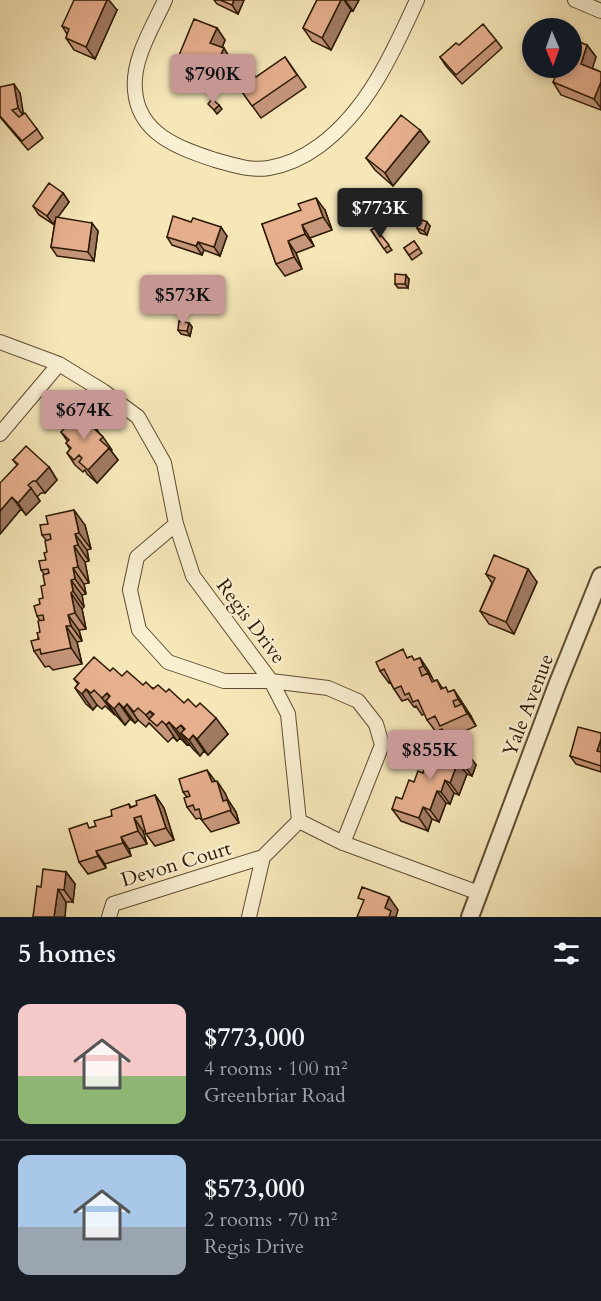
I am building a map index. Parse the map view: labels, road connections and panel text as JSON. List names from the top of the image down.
{
  "streets": {
    "street": ["Regis Drive", "Yale Avenue", "Devon Court"]
  },
  "crossings": [
    ["Regis Drive", "Devon Court"]
  ],
  "north": "bottom",
  "page": {
    "price": [
      "$790K",
      "$773K",
      "$573K",
      "$674K",
      "$855K"
    ],
    "heading": "5 homes",
    "list": [
      {
        "name": "$773,000",
        "note": "4 rooms · 100 m² · Greenbriar Road"
      },
      {
        "name": "$573,000",
        "note": "2 rooms · 70 m² · Regis Drive"
      }
    ]
  }
}
